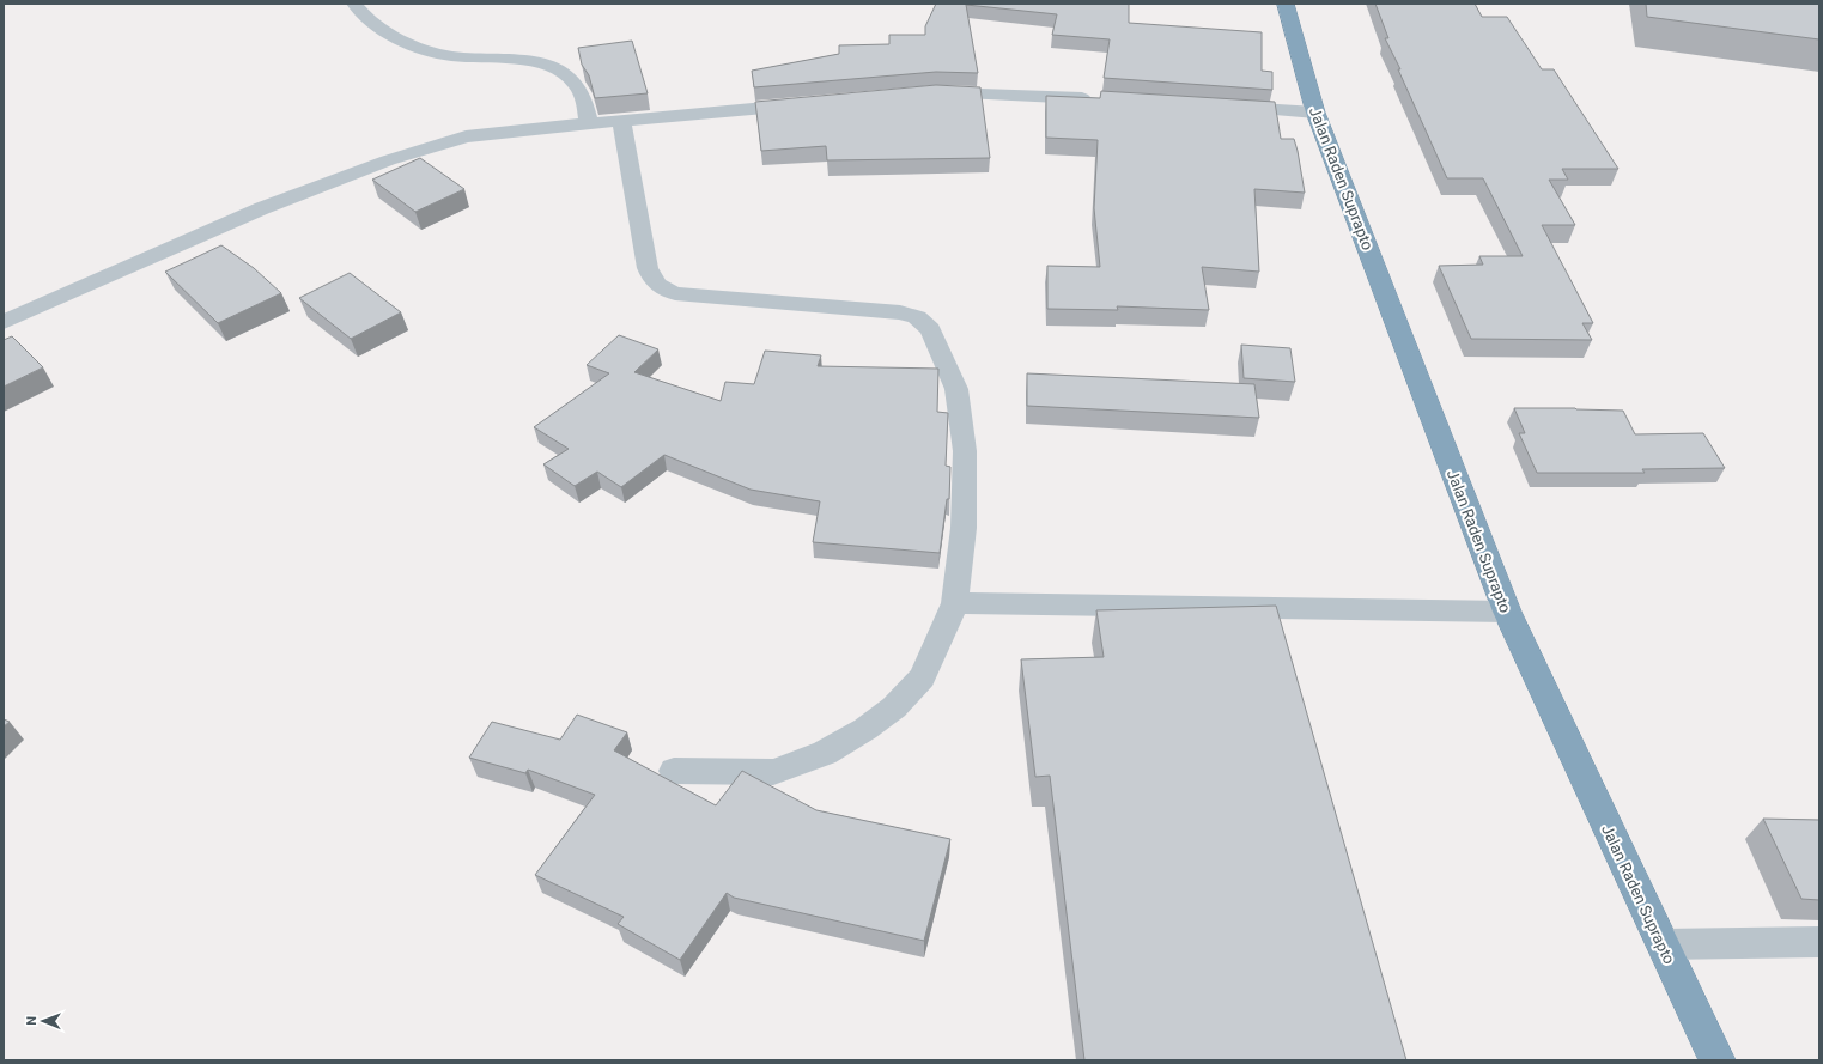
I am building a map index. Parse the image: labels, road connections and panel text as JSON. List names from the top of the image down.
{
  "streets": {
    "highway": ["Jalan Raden Suprapto"]
  },
  "north": "left"
}
